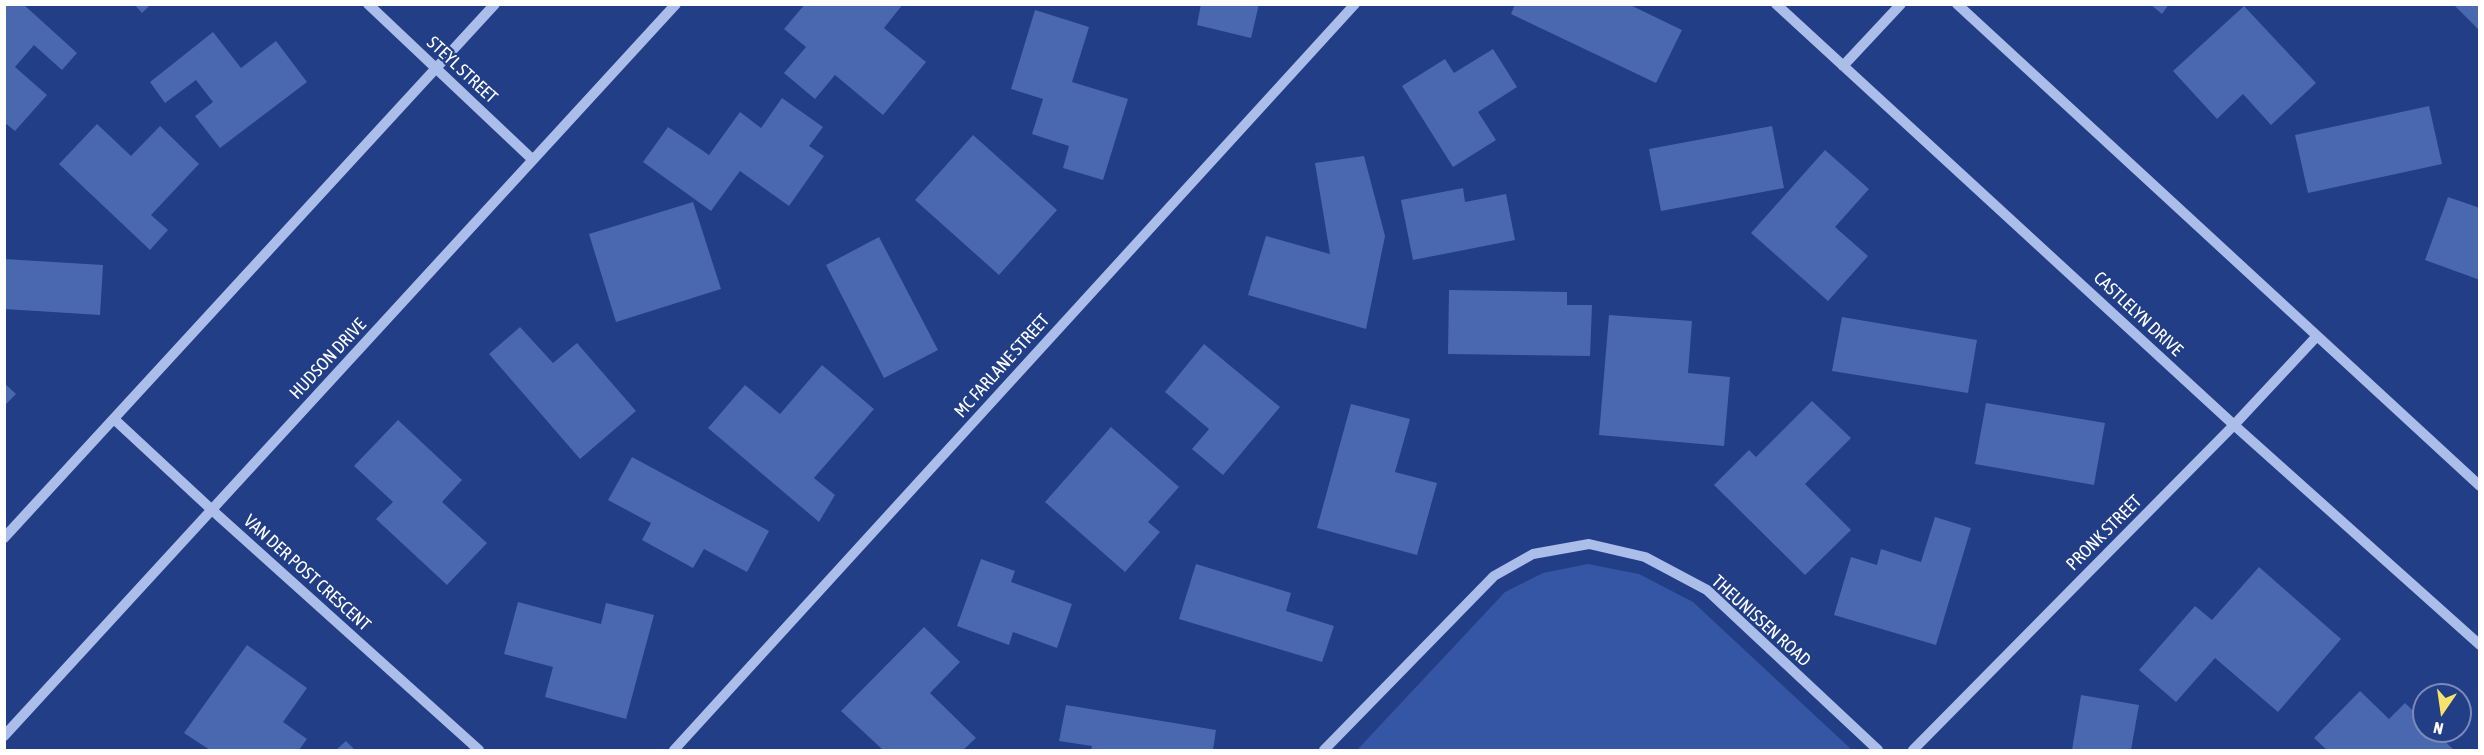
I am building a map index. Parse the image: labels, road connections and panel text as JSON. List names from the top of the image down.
{
  "streets": {
    "street": [
      "STEYL STREET",
      "CASTLELYN DRIVE",
      "HUDSON DRIVE",
      "MC FARLANE STREET",
      "PRONK STREET",
      "VAN DER POST CRESCENT",
      "THEUNISSEN ROAD"
    ]
  },
  "crossings": [
    ["STEYL STREET", "HUDSON DRIVE"],
    ["CASTLELYN DRIVE", "PRONK STREET"],
    ["HUDSON DRIVE", "VAN DER POST CRESCENT"]
  ],
  "north": "bottom"
}
